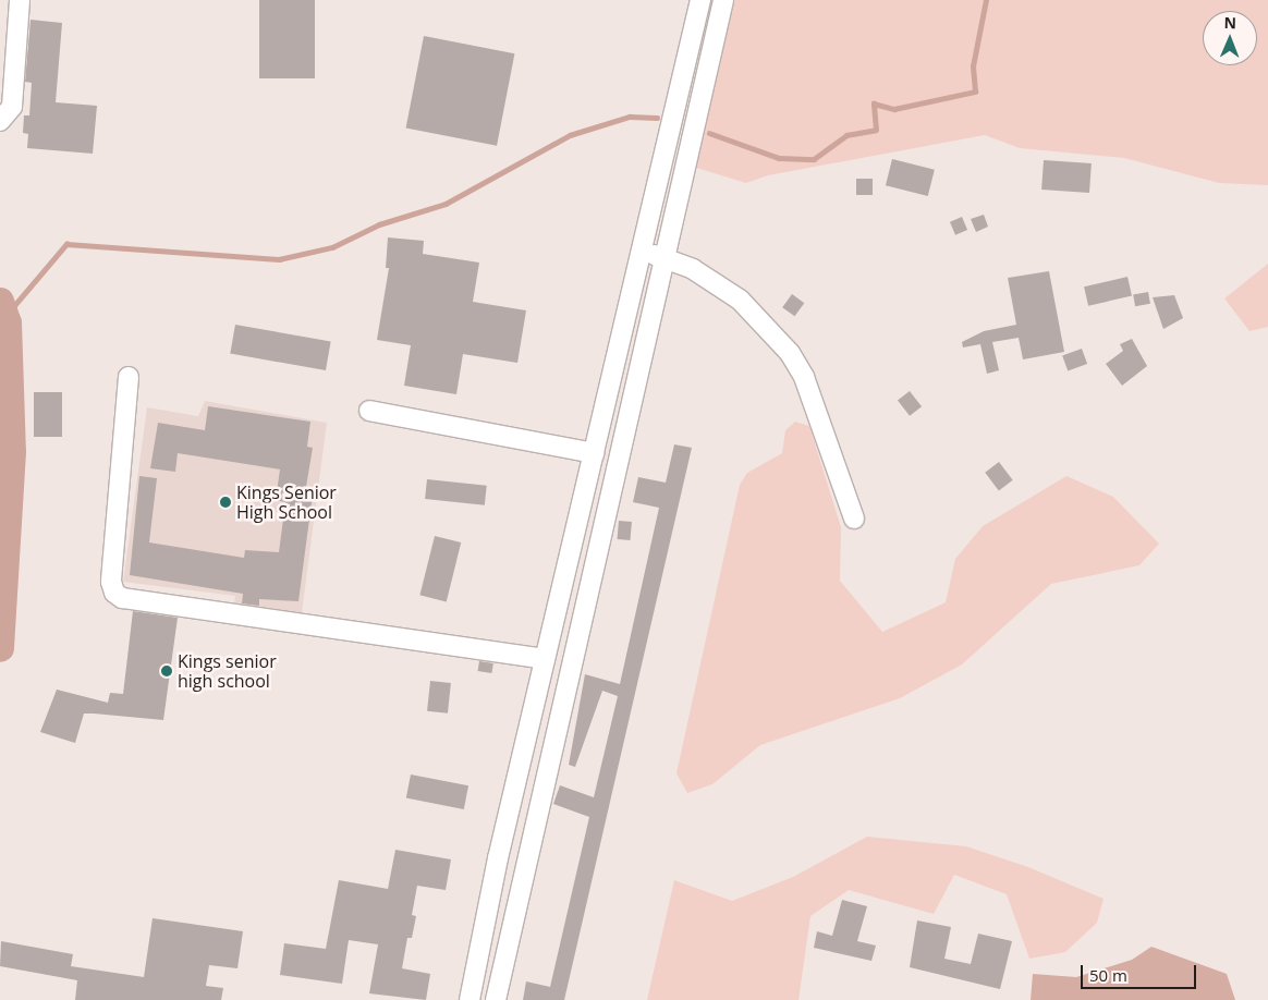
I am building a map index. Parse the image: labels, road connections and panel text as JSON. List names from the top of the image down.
{
  "places": ["Kings Senior High School", "Kings senior high school"],
  "scale_bar": "50 m",
  "north": "top"
}
